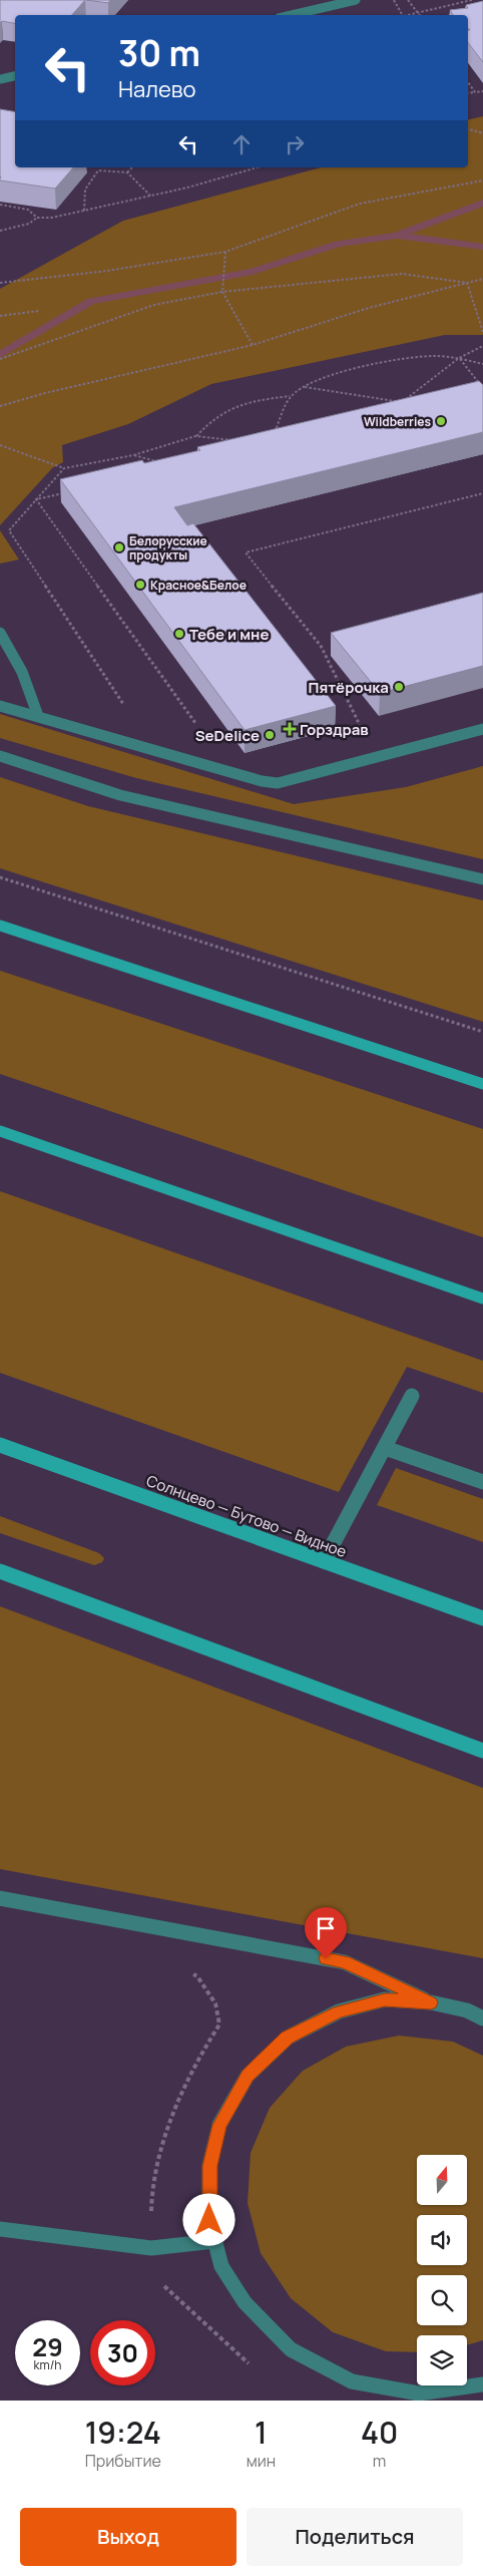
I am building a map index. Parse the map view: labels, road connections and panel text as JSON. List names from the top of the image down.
{
  "streets": {
    "main road": ["Солнцево — Бутово — Видное"]
  },
  "places": {
    "other": [
      "Wildberries",
      "Белорусские продукты",
      "Красное&Белое",
      "Тебе и мне",
      "Пятёрочка",
      "SeDelice"
    ],
    "health": ["Горздрав"]
  },
  "north": "top",
  "page": {
    "turn": ["30 m", "Налево"],
    "speed": "29 km/h",
    "limit": "30",
    "eta": [
      "19:24",
      "Прибытие",
      "1",
      "мин",
      "40",
      "m"
    ],
    "buttons": ["Выход", "Поделиться"]
  }
}
